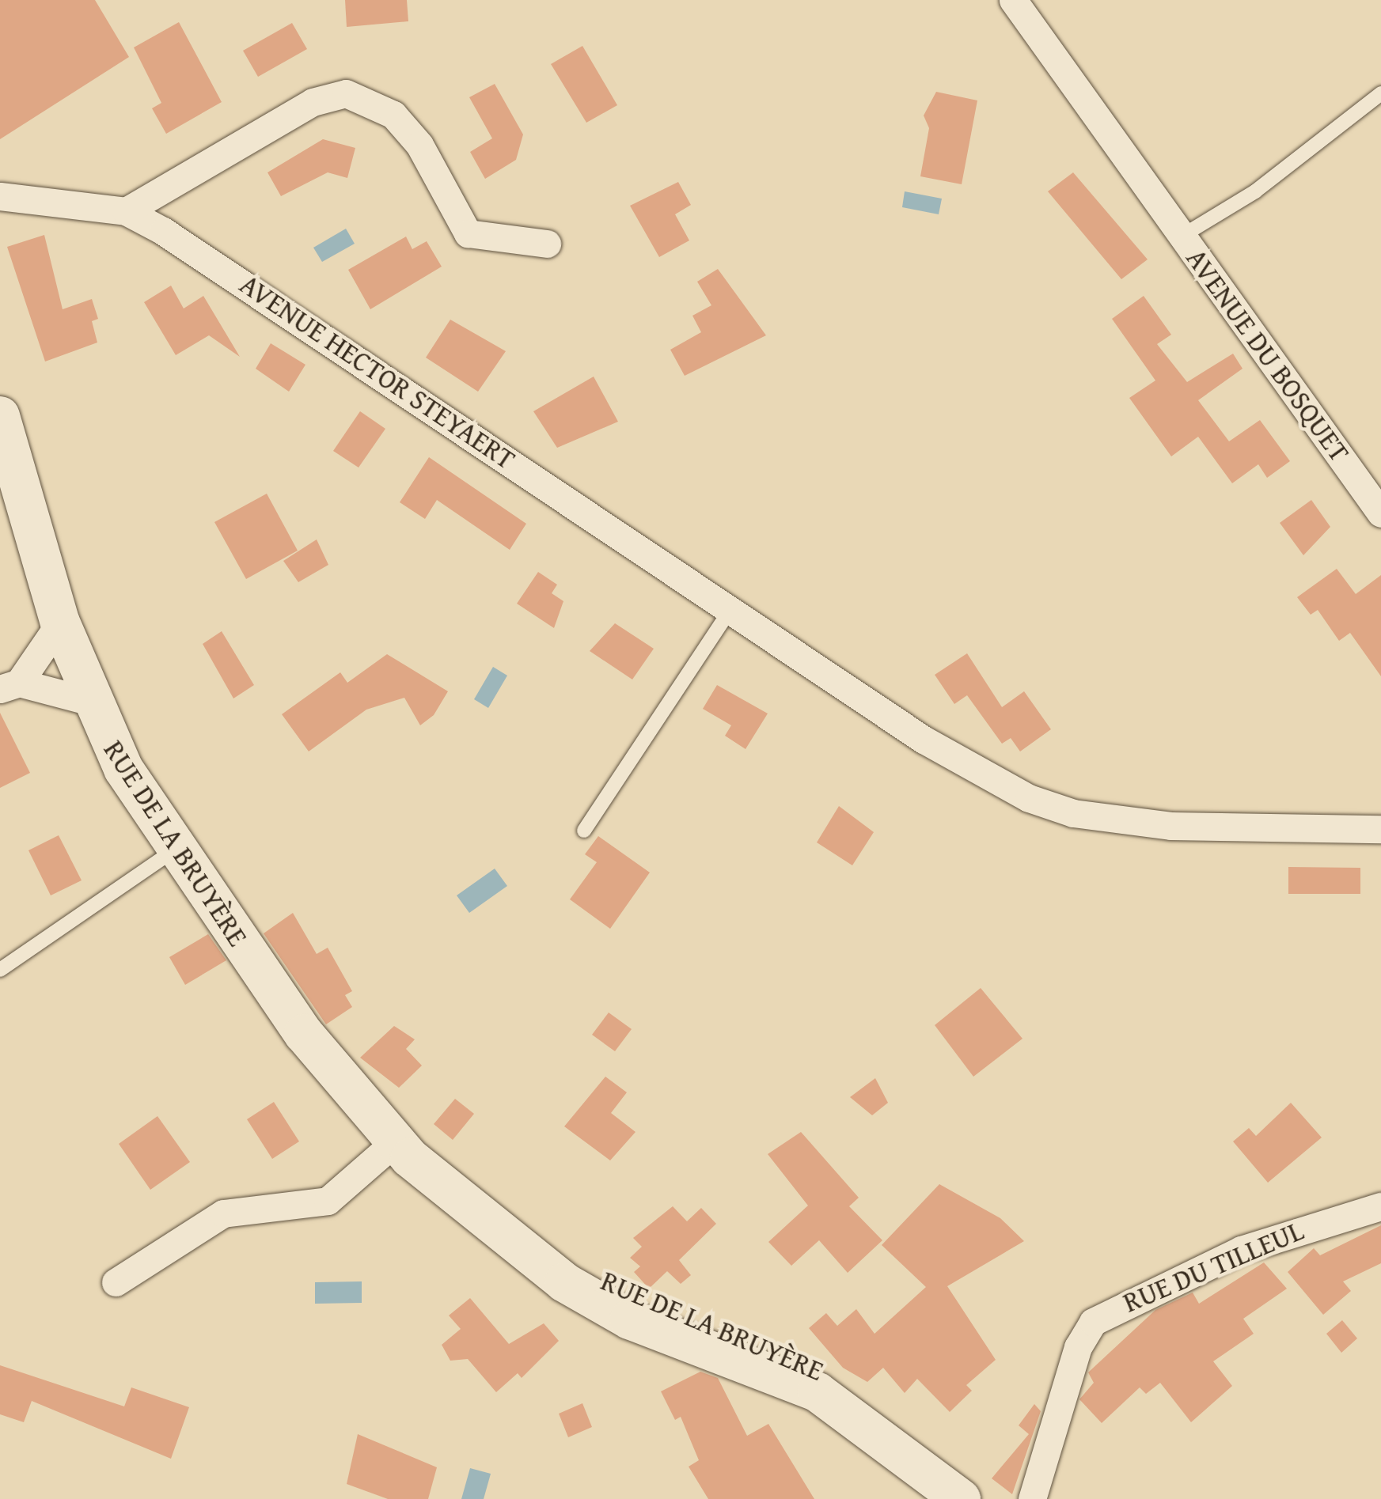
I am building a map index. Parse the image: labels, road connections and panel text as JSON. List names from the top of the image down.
{
  "streets": {
    "main road": ["RUE DE LA BRUYÈRE"],
    "street": ["AVENUE DU BOSQUET", "AVENUE HECTOR STEYAERT", "RUE DU TILLEUL"]
  }
}
